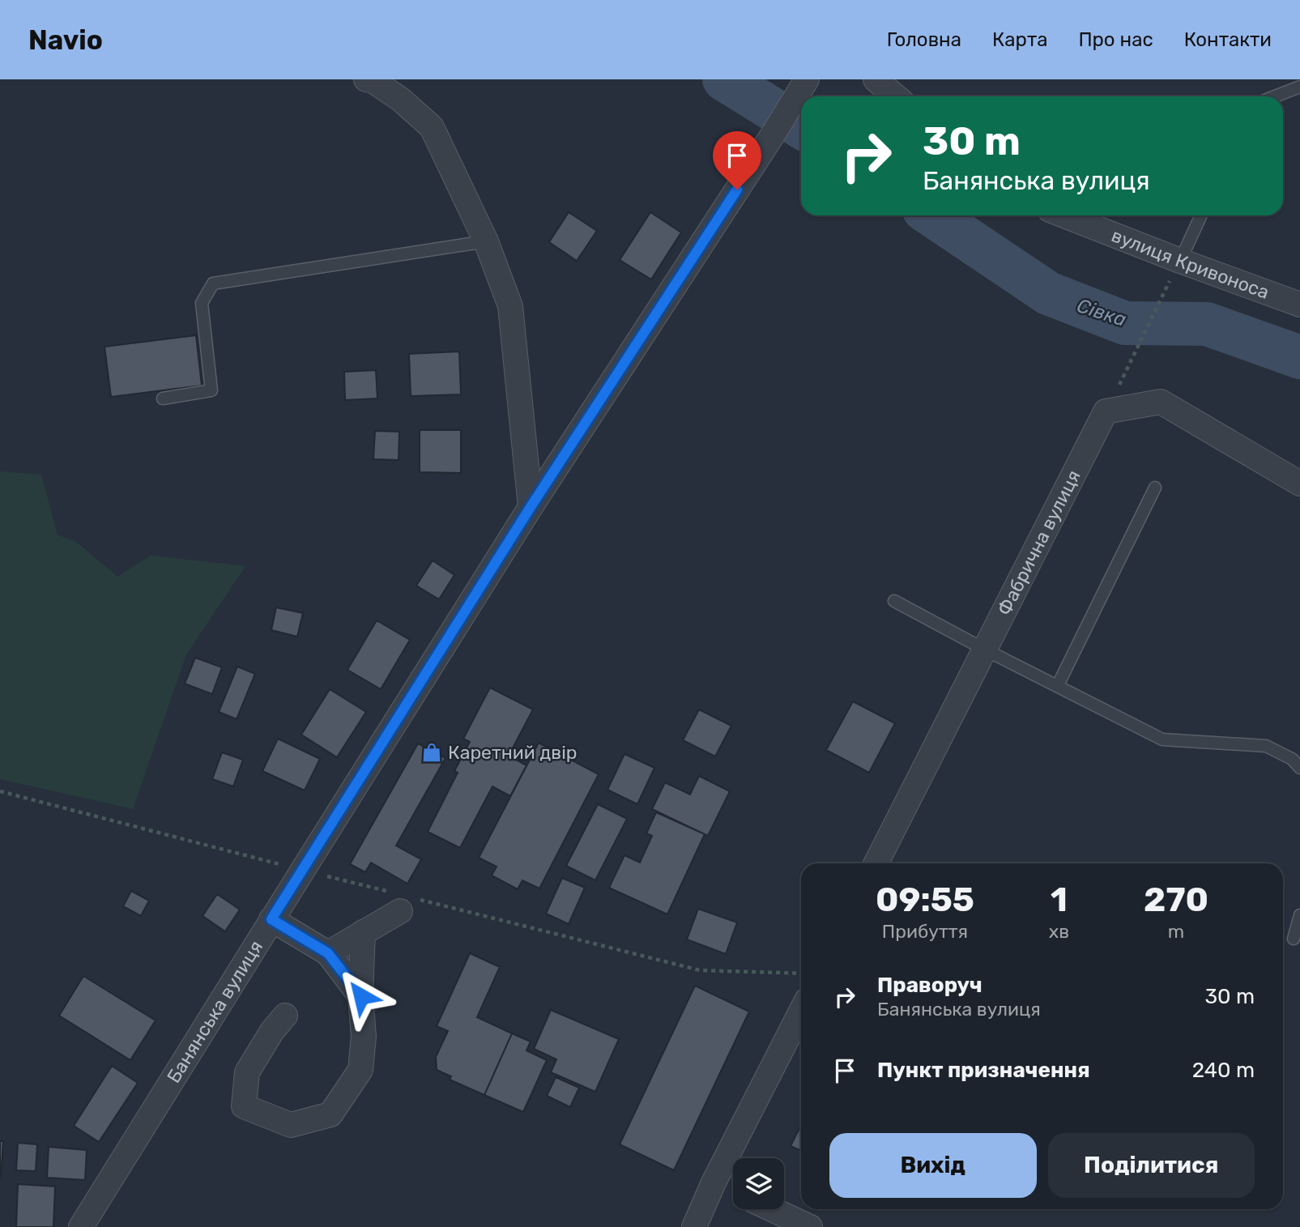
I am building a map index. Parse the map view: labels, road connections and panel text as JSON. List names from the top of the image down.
{
  "streets": {
    "street": ["вулиця Кривоноса", "Фабрична вулиця", "Банянська вулиця"]
  },
  "water": ["Сівка"],
  "places": {
    "shop": ["Каретний двір"]
  },
  "page": {
    "header": "Navio",
    "nav": [
      "Головна",
      "Карта",
      "Про нас",
      "Контакти"
    ],
    "turn": ["30 m", "Банянська вулиця"],
    "eta": [
      "09:55",
      "Прибуття",
      "1",
      "хв",
      "270",
      "m"
    ],
    "list": [
      {
        "name": "Праворуч",
        "note": "Банянська вулиця",
        "value": "30 m"
      },
      {
        "name": "Пункт призначення",
        "value": "240 m"
      }
    ],
    "buttons": ["Вихід", "Поділитися"]
  }
}
